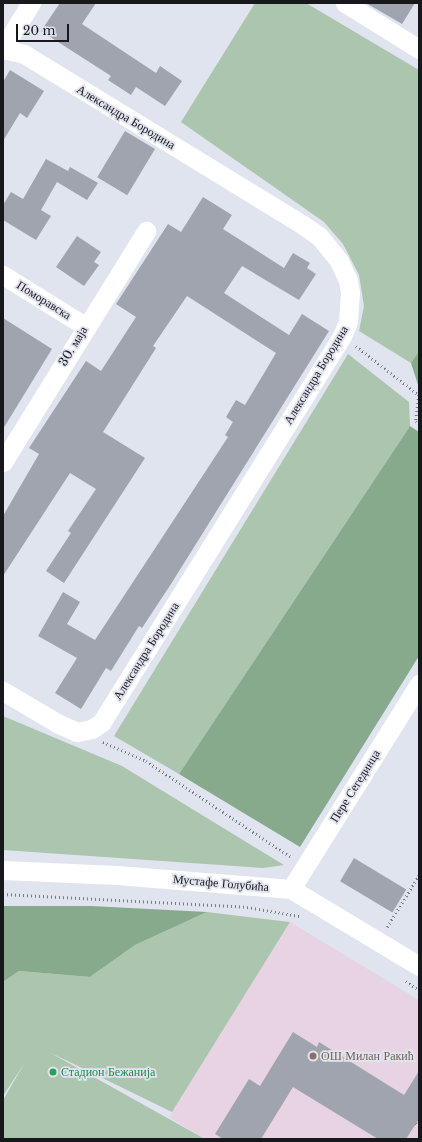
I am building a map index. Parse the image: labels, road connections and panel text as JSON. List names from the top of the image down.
{
  "streets": {
    "street": [
      "Александра Бородина",
      "Поморавска",
      "30. маја",
      "Пере Сегединца",
      "Мустафе Голубића"
    ]
  },
  "crossings": [
    ["Поморавска", "30. маја"],
    ["Пере Сегединца", "Мустафе Голубића"]
  ],
  "places": ["ОШ Милан Ракић", "Стадион Бежанија"],
  "scale_bar": "20 m"
}
